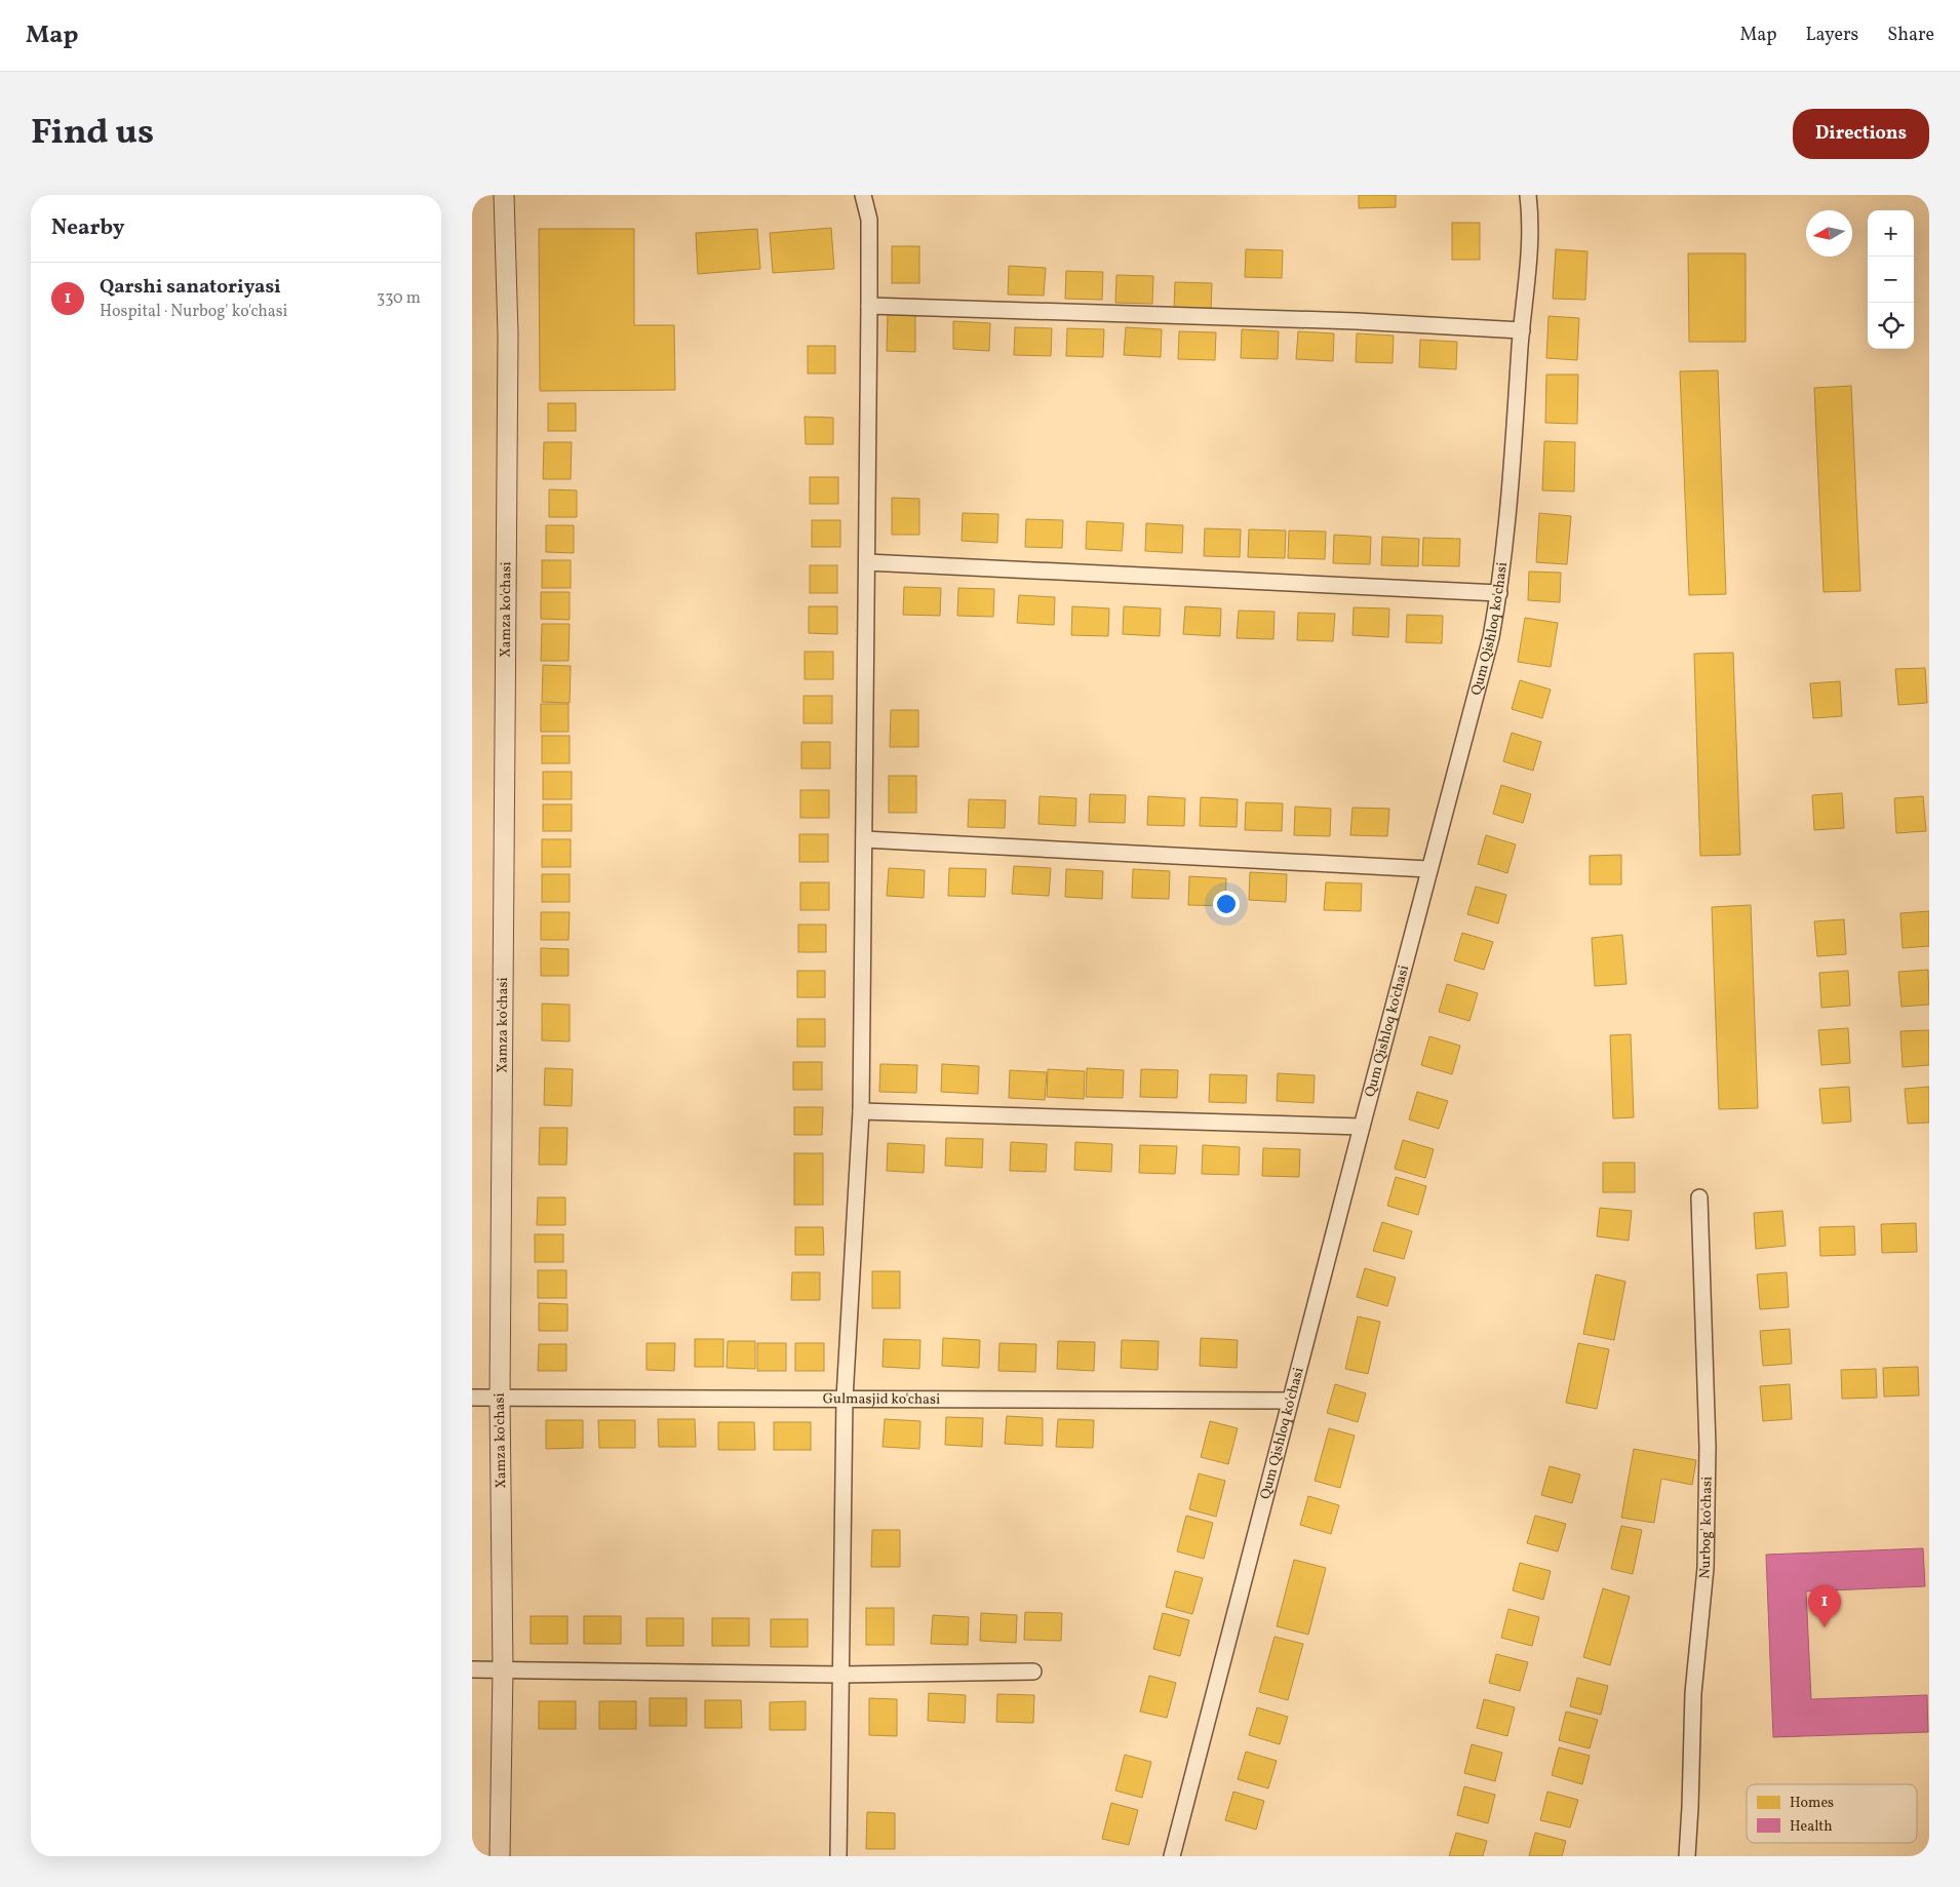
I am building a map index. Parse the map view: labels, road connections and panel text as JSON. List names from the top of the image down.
{
  "streets": {
    "street": [
      "Xamza ko'chasi",
      "Qum Qishloq ko'chasi",
      "Gulmasjid ko'chasi",
      "Nurbog' ko'chasi"
    ]
  },
  "crossings": [
    ["Xamza ko'chasi", "Gulmasjid ko'chasi"],
    ["Qum Qishloq ko'chasi", "Gulmasjid ko'chasi"]
  ],
  "legend": ["Homes", "Health"],
  "north": "left",
  "page": {
    "header": "Map",
    "nav": ["Map", "Layers", "Share"],
    "title": "Find us",
    "buttons": "Directions",
    "heading": "Nearby",
    "map_buttons": ["+", "−"],
    "list": [
      {
        "mark": "1",
        "name": "Qarshi sanatoriyasi",
        "note": "Hospital · Nurbog' ko'chasi",
        "value": "330 m"
      }
    ],
    "pins": "1"
  }
}
